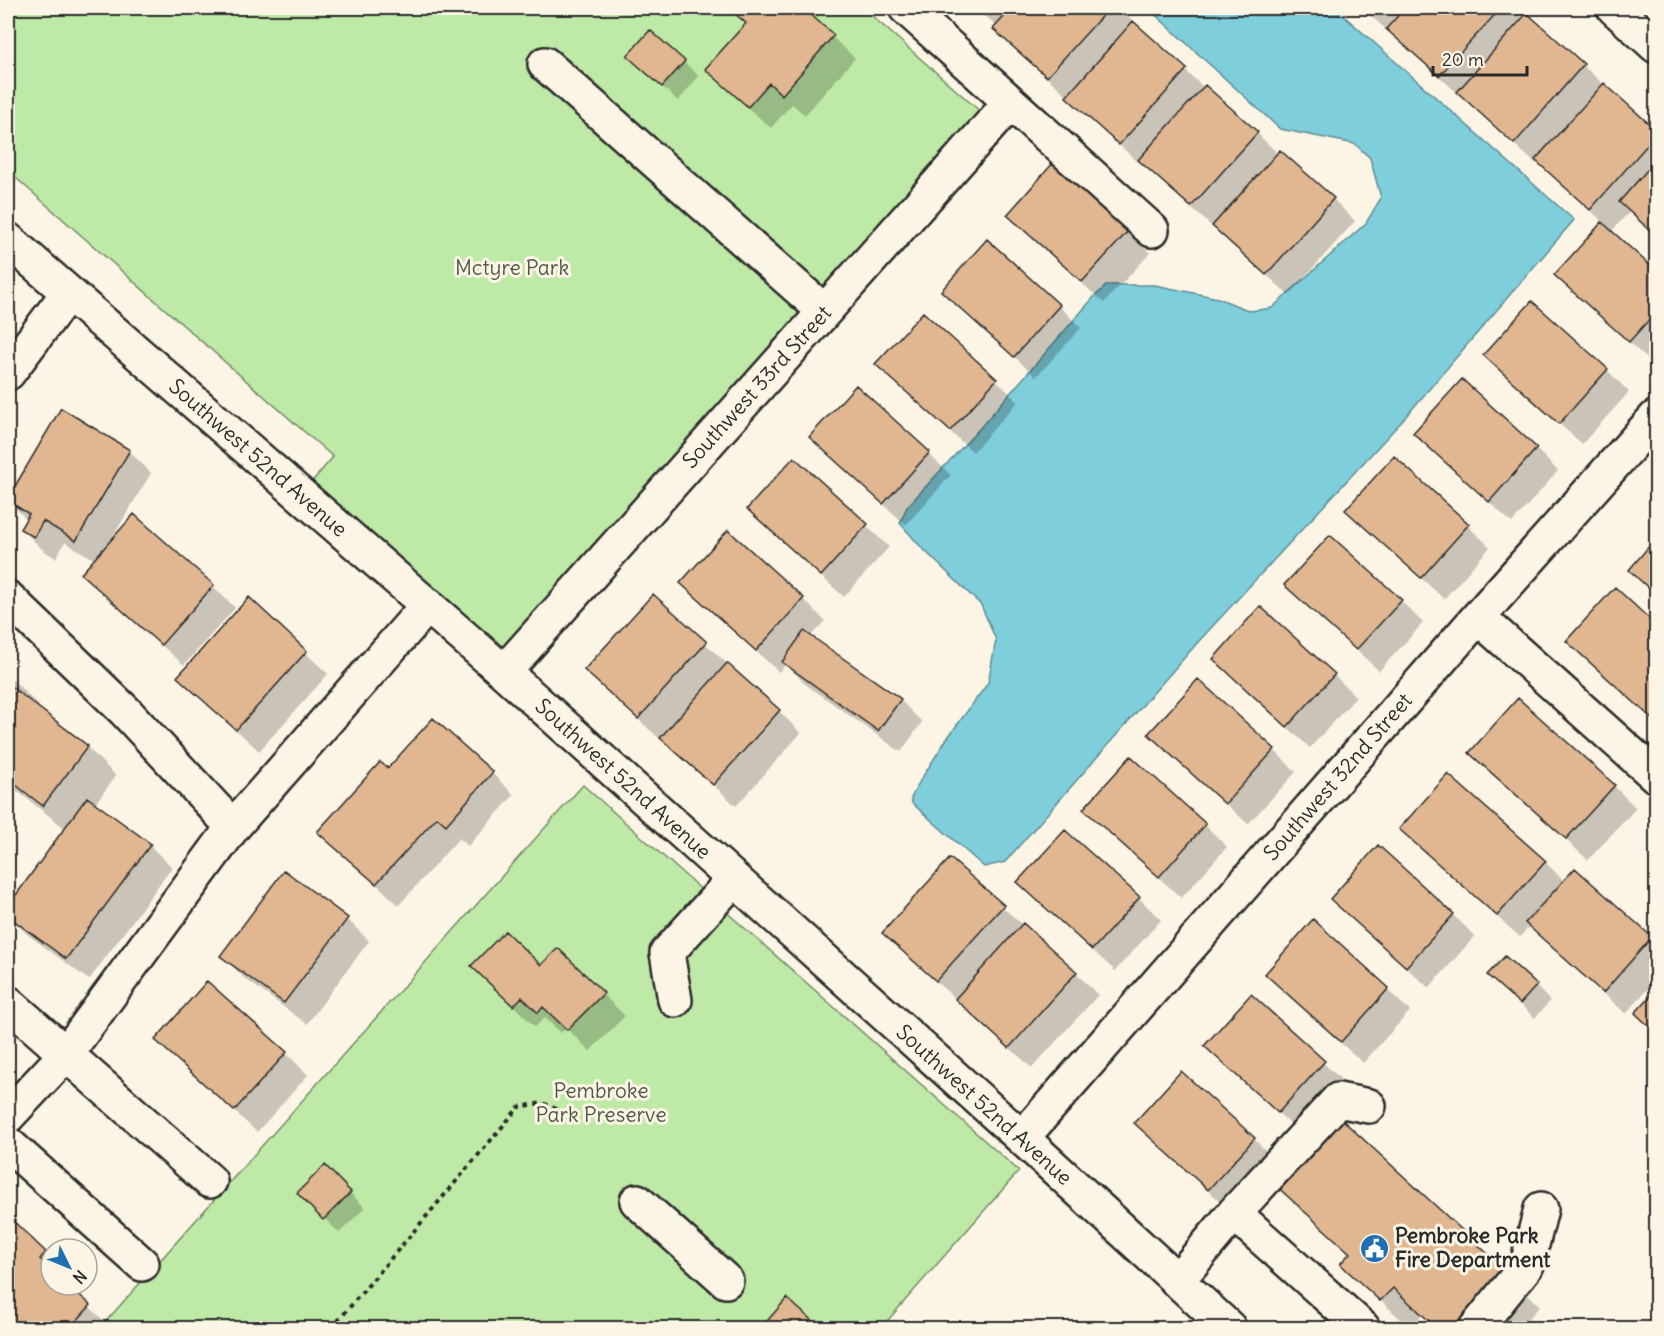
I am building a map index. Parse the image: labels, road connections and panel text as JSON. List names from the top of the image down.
{
  "streets": {
    "street": ["Southwest 33rd Street", "Southwest 52nd Avenue", "Southwest 32nd Street"]
  },
  "crossings": [
    ["Southwest 33rd Street", "Southwest 52nd Avenue"],
    ["Southwest 52nd Avenue", "Southwest 32nd Street"]
  ],
  "parks": ["Mctyre Park", "Pembroke Park Preserve"],
  "places": {
    "public building": ["Pembroke Park Fire Department"]
  },
  "scale_bar": "20 m",
  "north": "bottom right"
}
